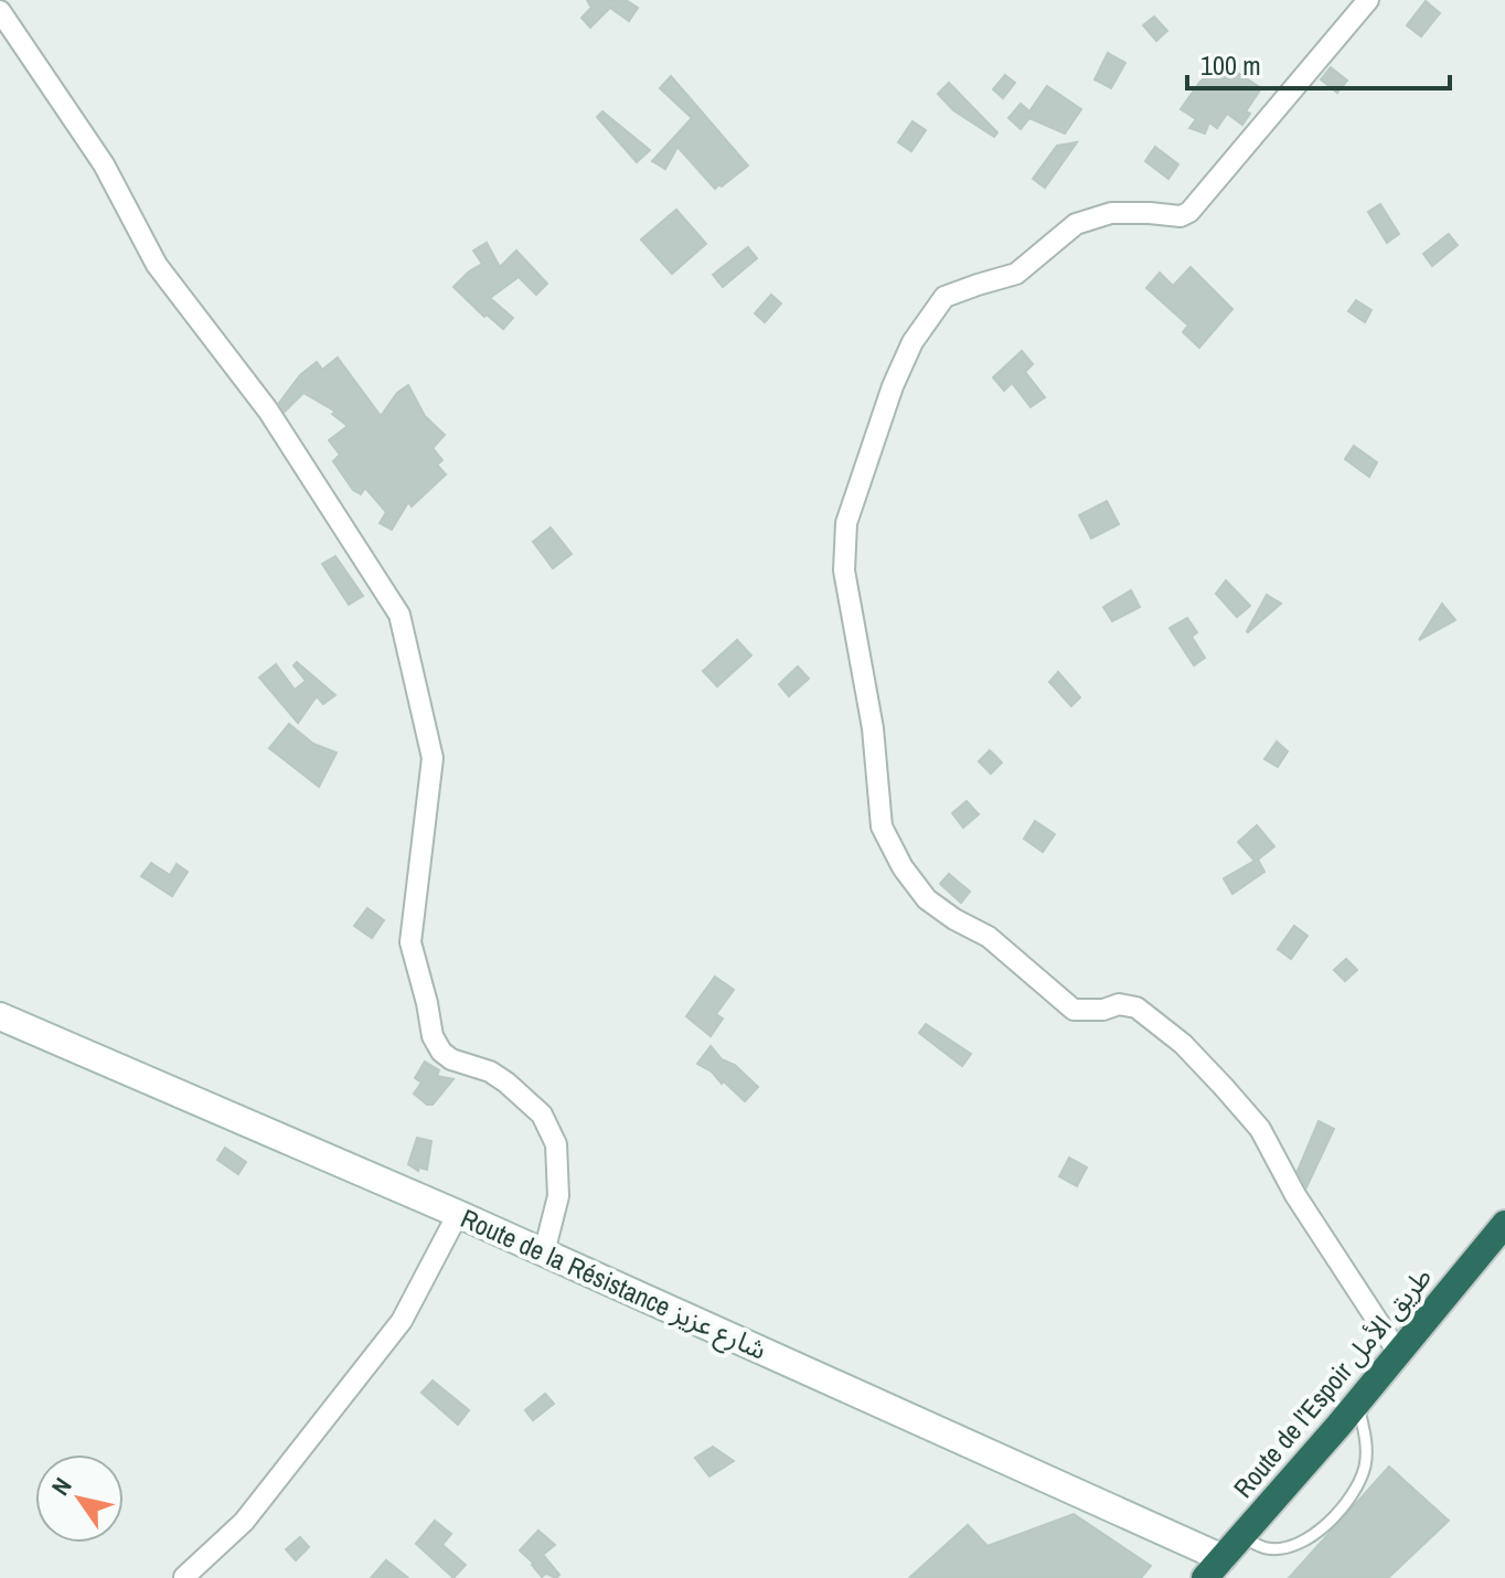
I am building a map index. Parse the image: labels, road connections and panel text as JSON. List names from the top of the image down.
{
  "streets": {
    "highway": ["Route de l’Espoir طريق الأمل"],
    "street": ["Route de la Résistance شارع عزيز"]
  },
  "crossings": [
    ["Route de la Résistance شارع عزيز", "Route de l’Espoir طريق الأمل"]
  ],
  "scale_bar": "100 m",
  "north": "top left"
}
